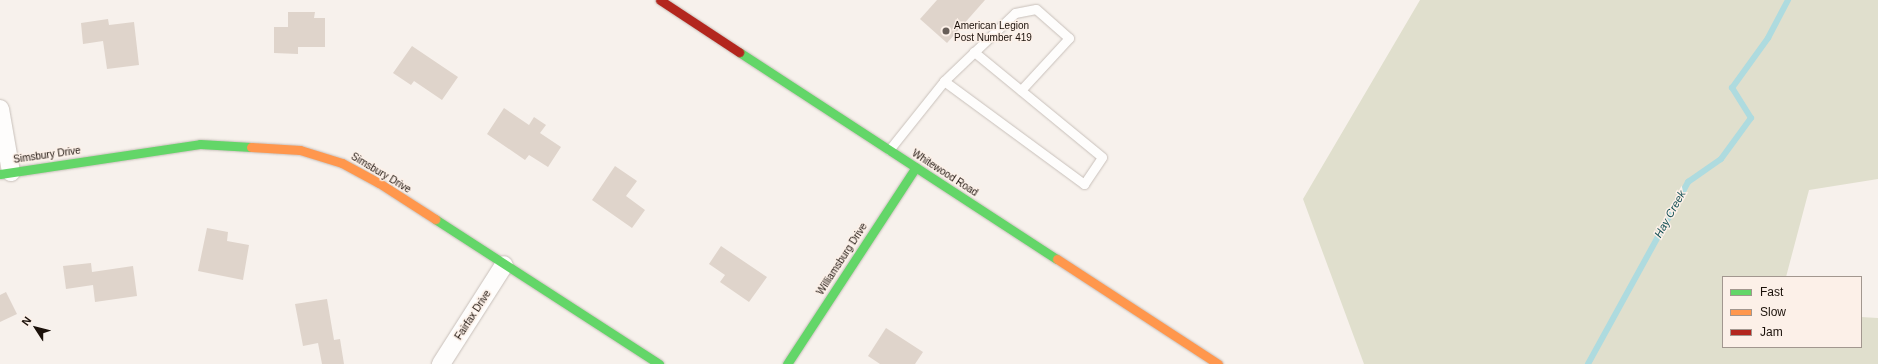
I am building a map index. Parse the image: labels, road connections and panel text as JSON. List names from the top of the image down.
{
  "streets": {
    "street": [
      "Simsbury Drive",
      "Whitewood Road",
      "Williamsburg Drive",
      "Fairfax Drive"
    ]
  },
  "crossings": [
    ["Simsbury Drive", "Fairfax Drive"],
    ["Whitewood Road", "Williamsburg Drive"]
  ],
  "water": ["Hay Creek"],
  "places": ["American Legion Post Number 419"],
  "legend": ["Fast", "Slow", "Jam"],
  "north": "top left"
}
